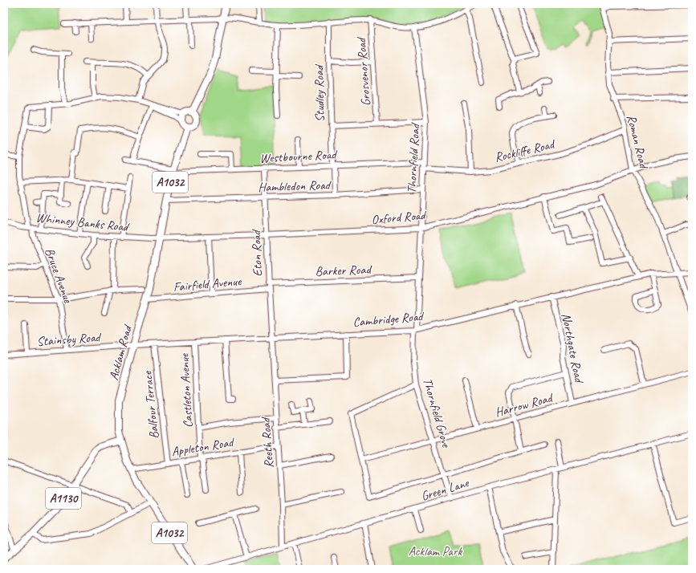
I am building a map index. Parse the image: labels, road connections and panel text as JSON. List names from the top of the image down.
{
  "streets": {
    "main road": ["A1032", "Acklam Road", "A1130"],
    "street": [
      "Grosvenor Road",
      "Studley Road",
      "Roman Road",
      "Rockliffe Road",
      "Westbourne Road",
      "Thornfield Road",
      "Hambledon Road",
      "Oxford Road",
      "Whinney Banks Road",
      "Eton Road",
      "Barker Road",
      "Bruce Avenue",
      "Fairfield Avenue",
      "Cambridge Road",
      "Stainsby Road",
      "Northgate Road",
      "Castleton Avenue",
      "Balfour Terrace",
      "Harrow Road",
      "Thornfield Grove",
      "Reeth Road",
      "Appleton Road",
      "Green Lane"
    ]
  },
  "crossings": [
    ["Studley Road", "Westbourne Road"],
    ["Studley Road", "Hambledon Road"],
    ["Roman Road", "Rockliffe Road"],
    ["Roman Road", "Oxford Road"],
    ["Roman Road", "Cambridge Road"],
    ["Rockliffe Road", "Thornfield Road"],
    ["Westbourne Road", "Thornfield Road"],
    ["Westbourne Road", "Eton Road"],
    ["Westbourne Road", "Acklam Road"],
    ["Thornfield Road", "Hambledon Road"],
    ["Thornfield Road", "Oxford Road"],
    ["Thornfield Road", "Barker Road"],
    ["Thornfield Road", "Cambridge Road"],
    ["Thornfield Road", "Thornfield Grove"],
    ["Hambledon Road", "Eton Road"],
    ["Hambledon Road", "Acklam Road"],
    ["Oxford Road", "Whinney Banks Road"],
    ["Oxford Road", "Eton Road"],
    ["Oxford Road", "Acklam Road"],
    ["Whinney Banks Road", "Bruce Avenue"],
    ["Whinney Banks Road", "Acklam Road"],
    ["Eton Road", "Barker Road"],
    ["Eton Road", "Fairfield Avenue"],
    ["Eton Road", "Cambridge Road"],
    ["Eton Road", "Reeth Road"],
    ["Barker Road", "Fairfield Avenue"],
    ["Bruce Avenue", "Stainsby Road"],
    ["Fairfield Avenue", "Acklam Road"],
    ["Cambridge Road", "Stainsby Road"],
    ["Cambridge Road", "Northgate Road"],
    ["Cambridge Road", "Acklam Road"],
    ["Cambridge Road", "Castleton Avenue"],
    ["Cambridge Road", "Balfour Terrace"],
    ["Cambridge Road", "Thornfield Grove"],
    ["Cambridge Road", "Reeth Road"],
    ["Stainsby Road", "Acklam Road"],
    ["Northgate Road", "Harrow Road"],
    ["Acklam Road", "Appleton Road"],
    ["Acklam Road", "A1130"],
    ["Castleton Avenue", "Appleton Road"],
    ["Balfour Terrace", "Appleton Road"],
    ["Harrow Road", "Thornfield Grove"],
    ["Thornfield Grove", "Green Lane"],
    ["Reeth Road", "Appleton Road"],
    ["Reeth Road", "Green Lane"]
  ],
  "parks": ["Acklam Park"]
}
